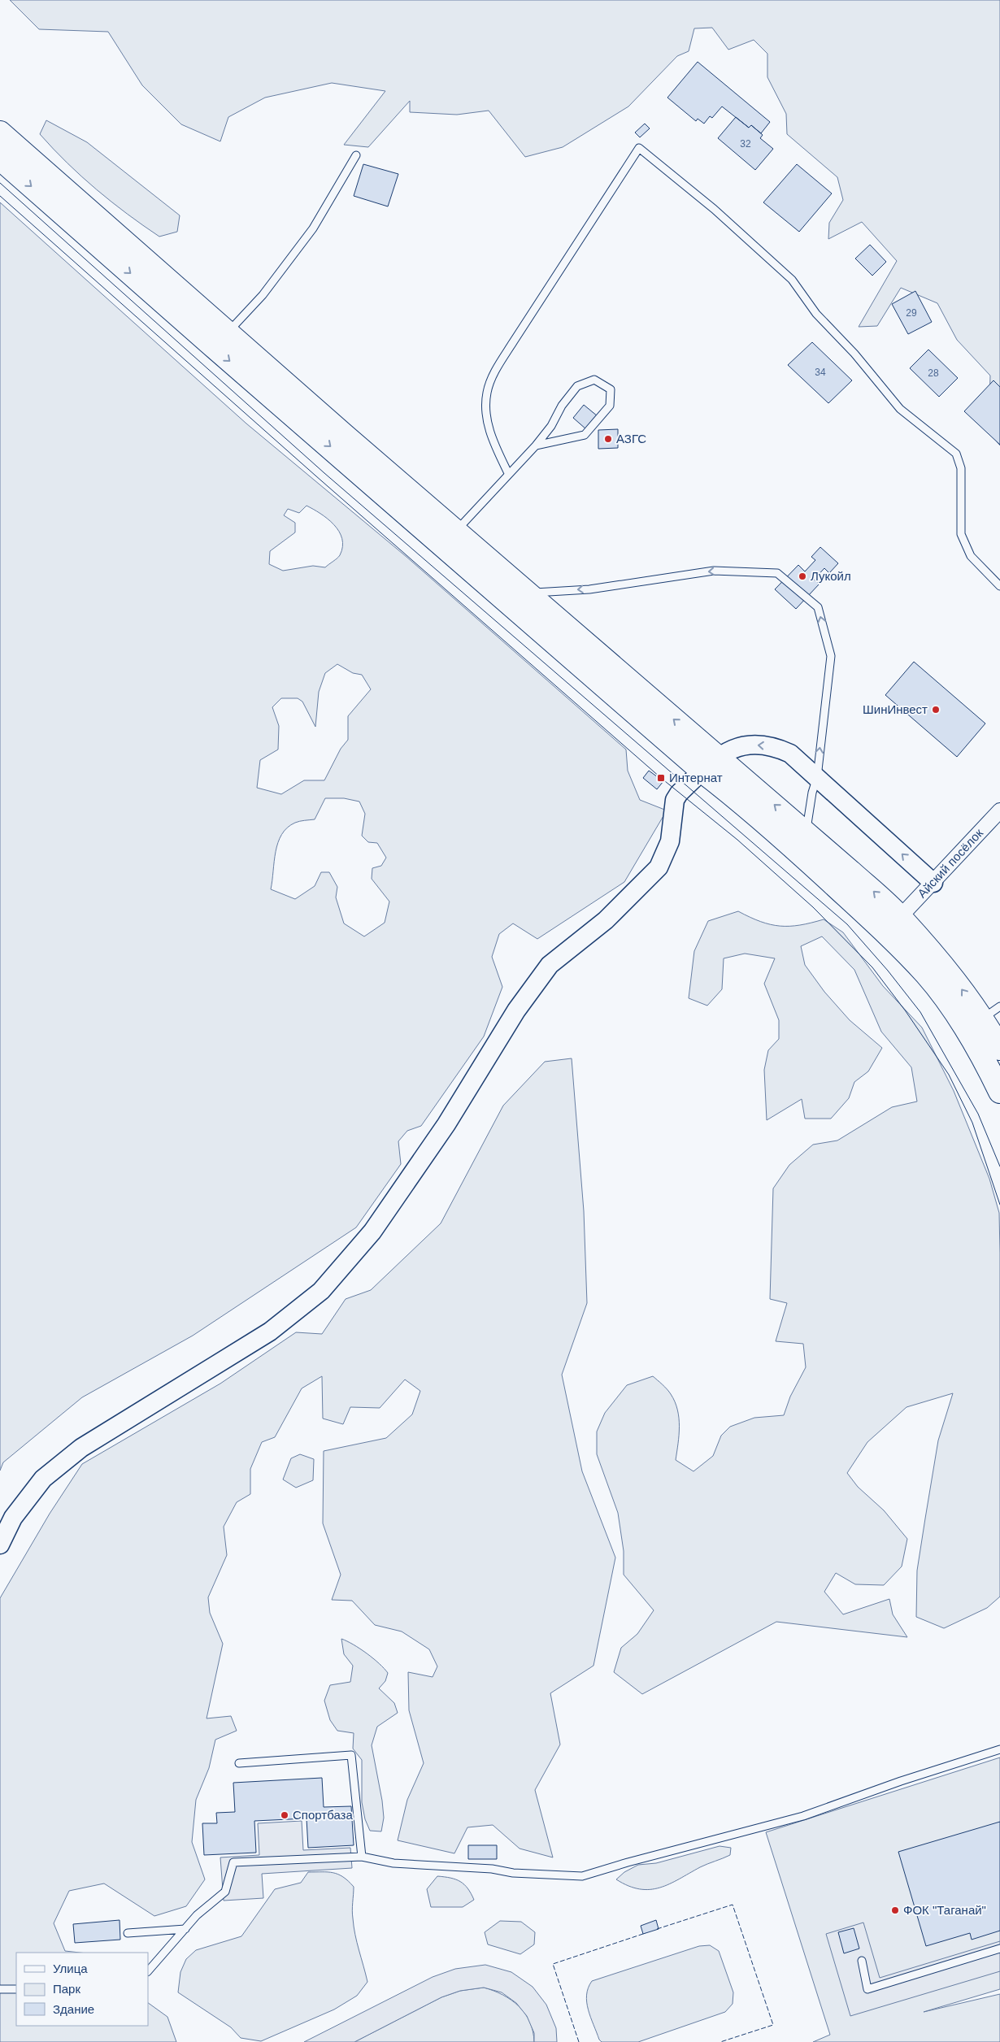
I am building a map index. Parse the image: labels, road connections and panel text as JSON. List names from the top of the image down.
{
  "streets": {
    "street": ["Айский посёлок"]
  },
  "places": {
    "other": [
      "АЗГС",
      "Лукойл",
      "ШинИнвест",
      "Спортбаза",
      "ФОК \"Таганай\""
    ],
    "transit": ["Интернат"]
  },
  "house_numbers": [
    "32",
    "29",
    "34",
    "28"
  ],
  "legend": ["Улица", "Парк", "Здание"]
}
